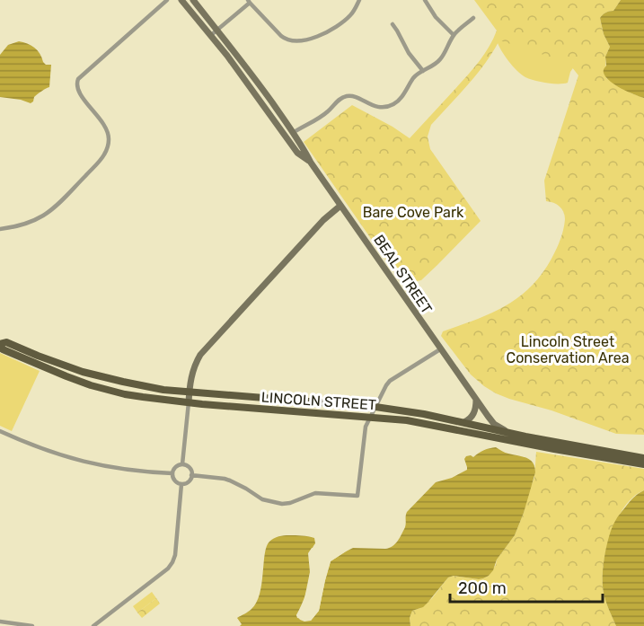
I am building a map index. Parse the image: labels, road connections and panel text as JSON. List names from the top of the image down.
{
  "streets": {
    "main road": ["LINCOLN STREET"],
    "street": ["BEAL STREET"]
  },
  "crossings": [
    ["BEAL STREET", "LINCOLN STREET"]
  ],
  "parks": ["Bare Cove Park", "Lincoln Street Conservation Area"],
  "scale_bar": "200 m"
}
